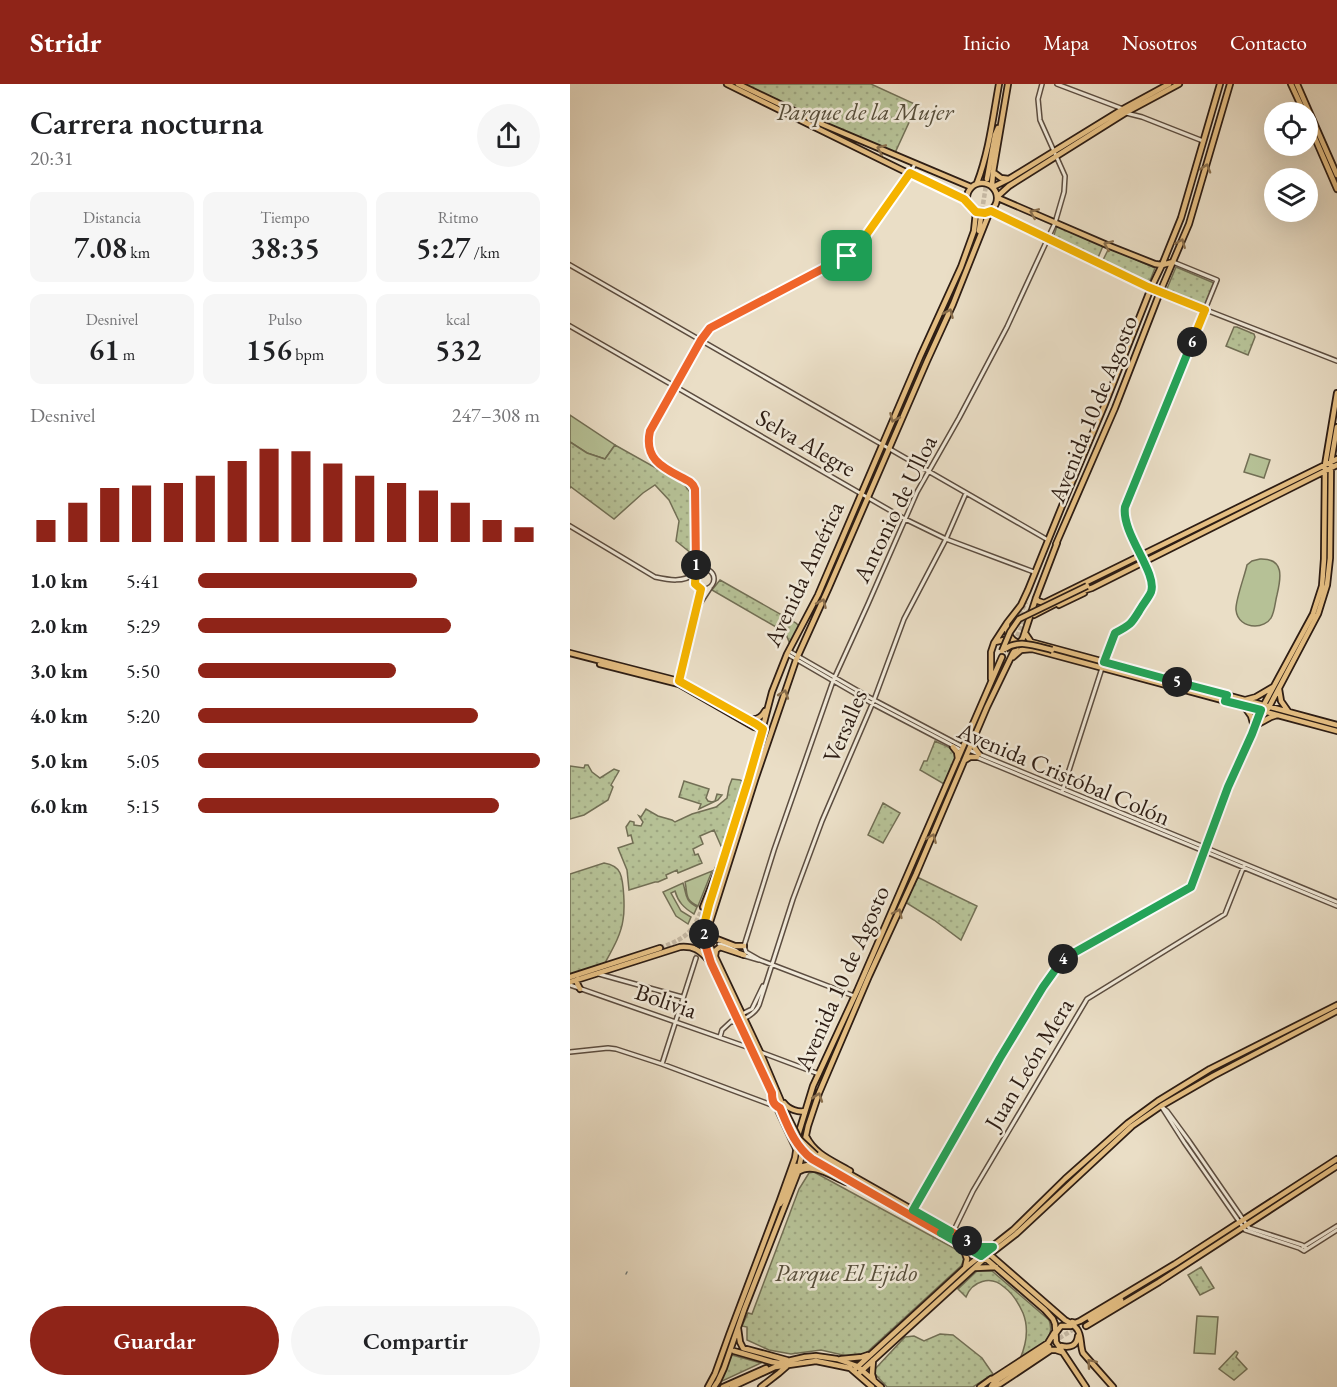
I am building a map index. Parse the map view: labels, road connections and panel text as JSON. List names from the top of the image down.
{
  "streets": {
    "main road": ["Avenida 10 de Agosto", "Avenida América"],
    "street": [
      "Selva Alegre",
      "Antonio de Ulloa",
      "Versalles",
      "Avenida Cristóbal Colón",
      "Bolivia",
      "Juan León Mera"
    ]
  },
  "crossings": [
    ["Avenida 10 de Agosto", "Selva Alegre"],
    ["Avenida 10 de Agosto", "Avenida Cristóbal Colón"],
    ["Avenida 10 de Agosto", "Bolivia"],
    ["Selva Alegre", "Antonio de Ulloa"],
    ["Selva Alegre", "Avenida América"],
    ["Selva Alegre", "Versalles"],
    ["Antonio de Ulloa", "Avenida Cristóbal Colón"],
    ["Avenida América", "Avenida Cristóbal Colón"],
    ["Versalles", "Avenida Cristóbal Colón"],
    ["Versalles", "Bolivia"],
    ["Avenida Cristóbal Colón", "Juan León Mera"]
  ],
  "parks": ["Parque de la Mujer", "Parque El Ejido"],
  "page": {
    "header": "Stridr",
    "nav": [
      "Inicio",
      "Mapa",
      "Nosotros",
      "Contacto"
    ],
    "heading": ["Carrera nocturna", "20:31"],
    "stats": [
      ["Distancia", "7.08 km"],
      ["Tiempo", "38:35"],
      ["Ritmo", "5:27 /km"],
      ["Desnivel", "61 m"],
      ["Pulso", "156 bpm"],
      ["kcal", "532"]
    ],
    "pins": [
      "6",
      "1",
      "5",
      "2",
      "4",
      "3"
    ],
    "chart": ["Desnivel", "247–308 m"],
    "list": [
      {
        "name": "1.0 km",
        "note": "5:41"
      },
      {
        "name": "2.0 km",
        "note": "5:29"
      },
      {
        "name": "3.0 km",
        "note": "5:50"
      },
      {
        "name": "4.0 km",
        "note": "5:20"
      },
      {
        "name": "5.0 km",
        "note": "5:05"
      },
      {
        "name": "6.0 km",
        "note": "5:15"
      }
    ],
    "buttons": ["Guardar", "Compartir"]
  }
}
